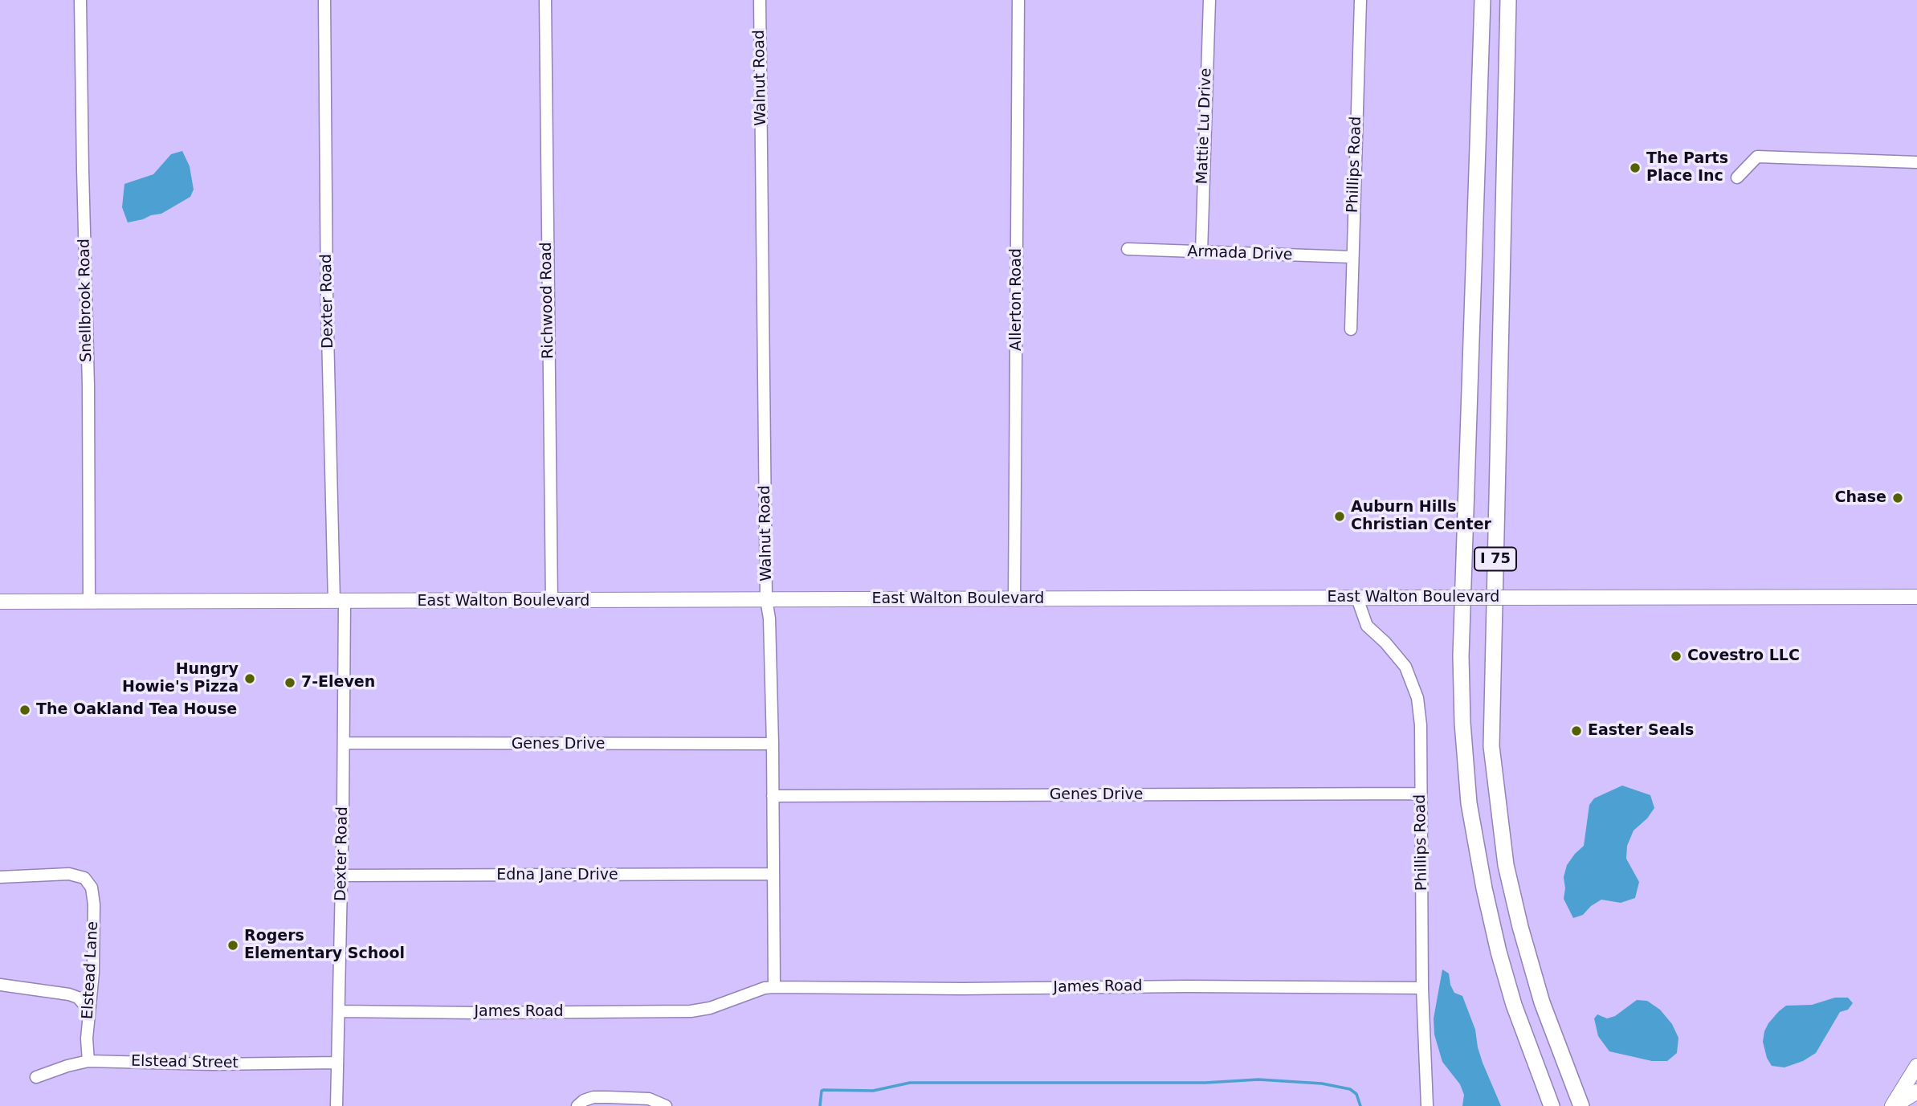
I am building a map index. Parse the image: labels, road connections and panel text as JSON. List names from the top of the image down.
{
  "streets": {
    "highway": ["I 75"],
    "main road": ["East Walton Boulevard"],
    "street": [
      "Walnut Road",
      "Mattie Lu Drive",
      "Phillips Road",
      "Armada Drive",
      "Allerton Road",
      "Snellbrook Road",
      "Richwood Road",
      "Dexter Road",
      "Genes Drive",
      "Edna Jane Drive",
      "Elstead Lane",
      "James Road",
      "Elstead Street"
    ]
  },
  "crossings": [
    ["Walnut Road", "East Walton Boulevard"],
    ["Walnut Road", "Genes Drive"],
    ["Walnut Road", "Edna Jane Drive"],
    ["Walnut Road", "James Road"],
    ["Mattie Lu Drive", "Armada Drive"],
    ["Phillips Road", "Armada Drive"],
    ["Phillips Road", "East Walton Boulevard"],
    ["Phillips Road", "Genes Drive"],
    ["Phillips Road", "James Road"],
    ["Allerton Road", "East Walton Boulevard"],
    ["Snellbrook Road", "East Walton Boulevard"],
    ["Richwood Road", "East Walton Boulevard"],
    ["Dexter Road", "East Walton Boulevard"],
    ["Dexter Road", "Genes Drive"],
    ["Dexter Road", "Edna Jane Drive"],
    ["Dexter Road", "James Road"],
    ["Dexter Road", "Elstead Street"],
    ["Elstead Lane", "Elstead Street"]
  ],
  "places": [
    "The Parts Place Inc",
    "Chase",
    "Auburn Hills Christian Center",
    "Covestro LLC",
    "Hungry Howie's Pizza",
    "7-Eleven",
    "The Oakland Tea House",
    "Easter Seals",
    "Rogers Elementary School"
  ]
}
